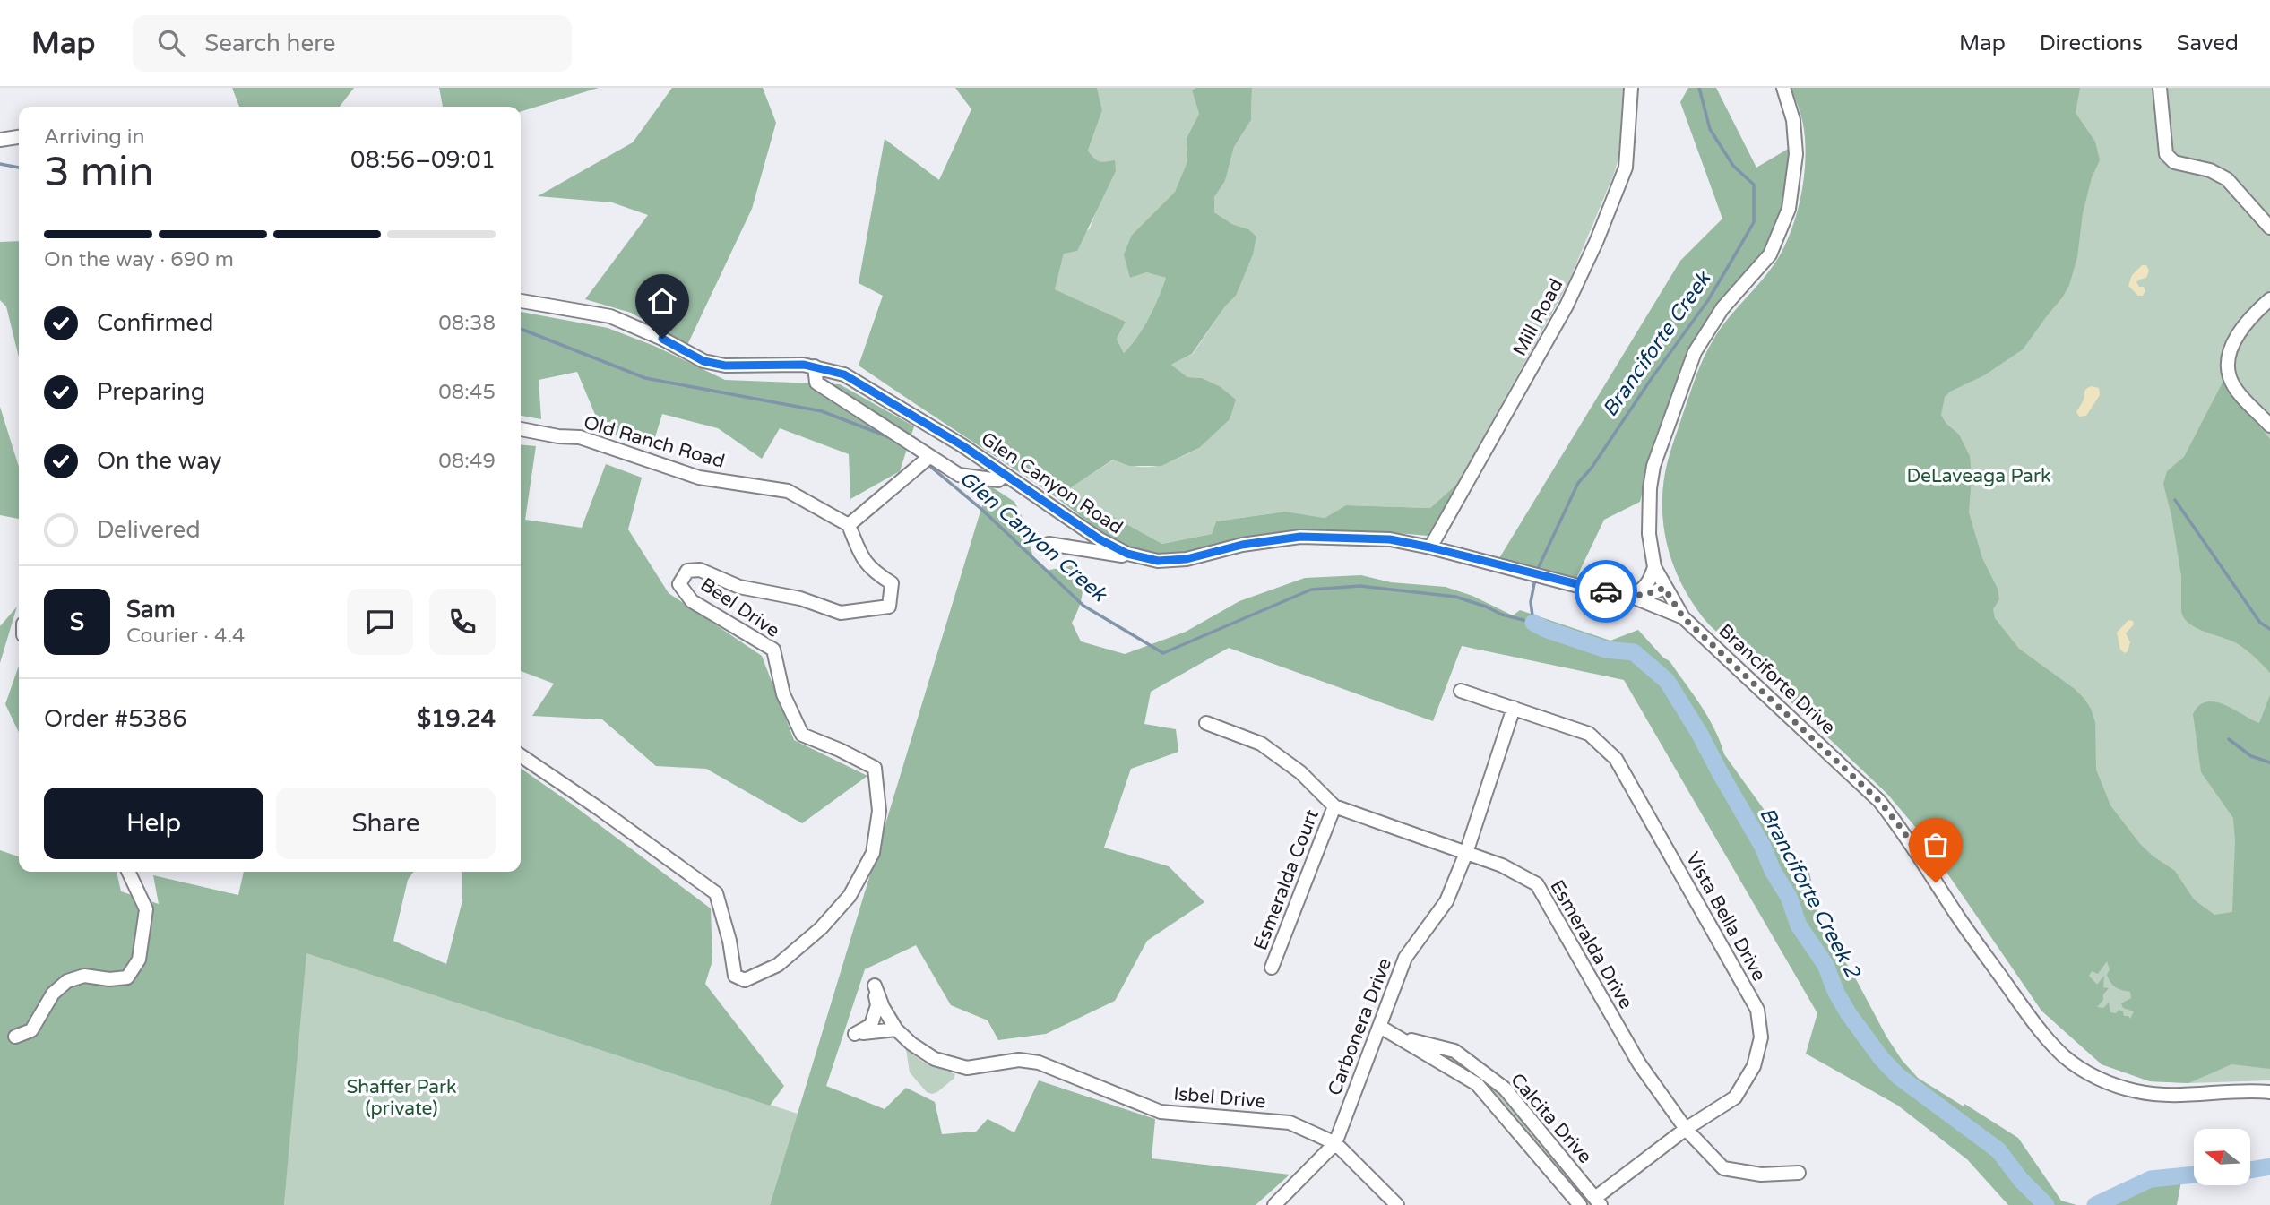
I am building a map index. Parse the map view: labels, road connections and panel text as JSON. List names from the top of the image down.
{
  "streets": {
    "street": [
      "Mill Road",
      "Old Ranch Road",
      "Glen Canyon Road",
      "Beel Drive",
      "Branciforte Drive",
      "Esmeralda Court",
      "Vista Bella Drive",
      "Esmeralda Drive",
      "Carbonera Drive",
      "Isbel Drive",
      "Calcita Drive"
    ]
  },
  "crossings": [
    ["Mill Road", "Glen Canyon Road"],
    ["Old Ranch Road", "Beel Drive"],
    ["Glen Canyon Road", "Branciforte Drive"],
    ["Esmeralda Court", "Esmeralda Drive"],
    ["Vista Bella Drive", "Esmeralda Drive"],
    ["Vista Bella Drive", "Carbonera Drive"],
    ["Vista Bella Drive", "Calcita Drive"],
    ["Esmeralda Drive", "Carbonera Drive"],
    ["Carbonera Drive", "Isbel Drive"],
    ["Carbonera Drive", "Calcita Drive"]
  ],
  "water": ["Branciforte Creek", "Glen Canyon Creek", "Branciforte Creek 2"],
  "parks": ["DeLaveaga Park", "Shaffer Park (private)"],
  "north": "left",
  "page": {
    "header": "Map",
    "search": "Search here",
    "nav": ["Map", "Directions", "Saved"],
    "heading": ["3 min", "Arriving in", "08:56–09:01"],
    "panel": [
      "Sam",
      "Courier · 4.4",
      "Order #5386",
      "$19.24"
    ],
    "bar": "On the way · 690 m",
    "list": [
      ["Confirmed", "08:38"],
      ["Preparing", "08:45"],
      ["On the way", "08:49"],
      "Delivered"
    ],
    "round": "S",
    "buttons": ["Help", "Share"]
  }
}
